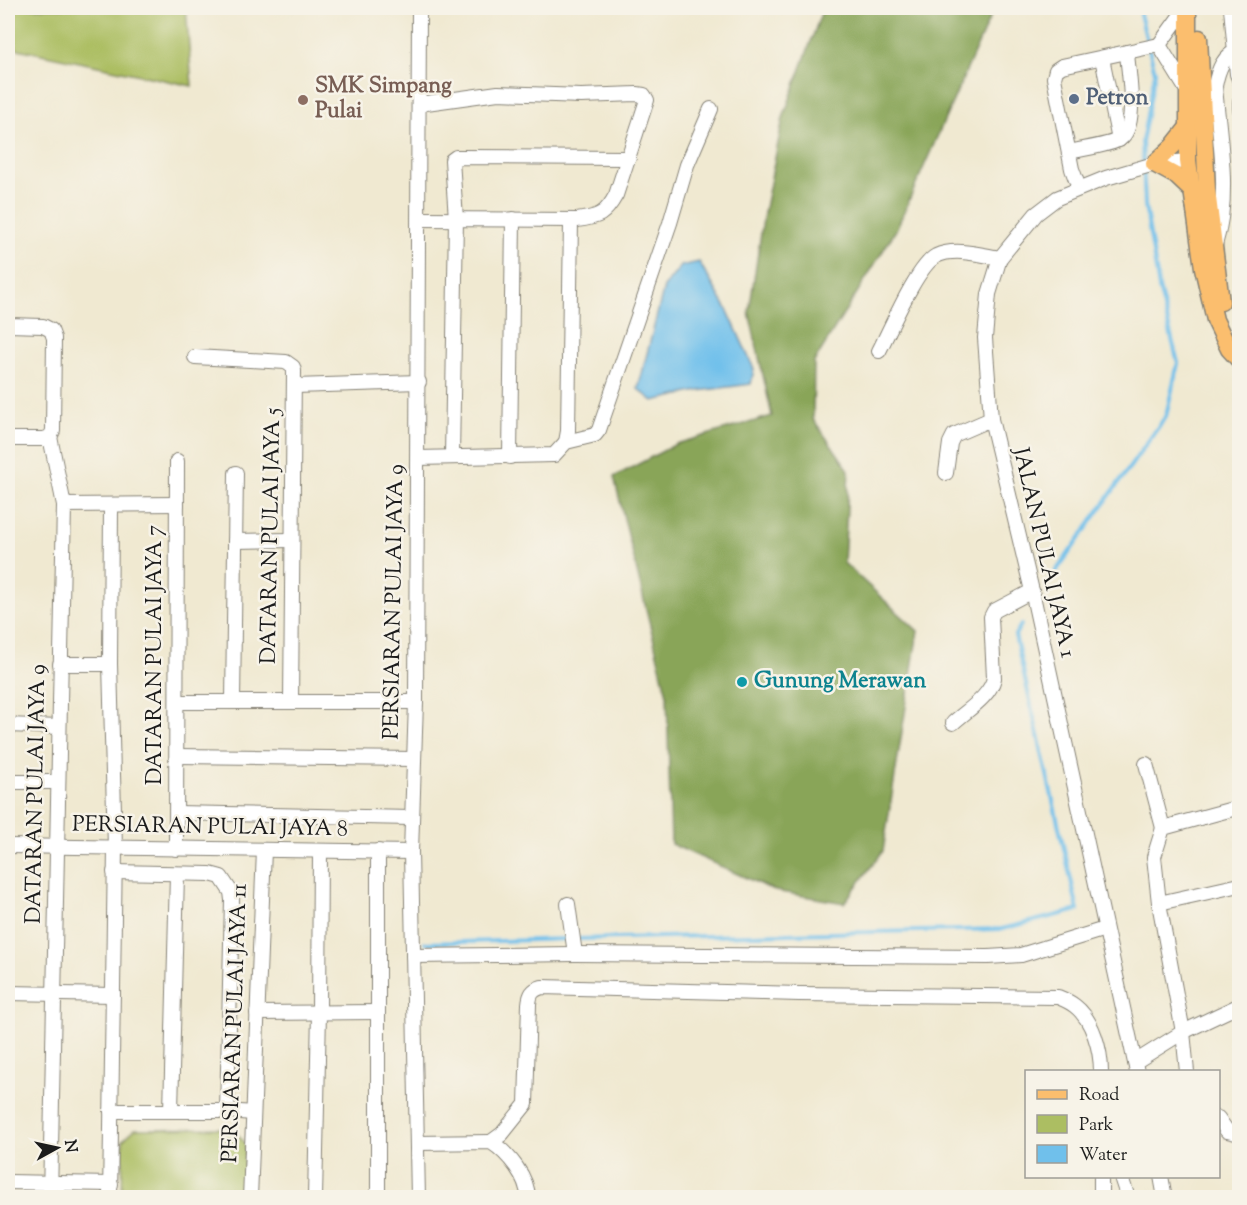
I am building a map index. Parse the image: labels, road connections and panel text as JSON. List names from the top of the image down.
{
  "streets": {
    "street": [
      "DATARAN PULAI JAYA 5",
      "JALAN PULAI JAYA 1",
      "PERSIARAN PULAI JAYA 9",
      "DATARAN PULAI JAYA 7",
      "DATARAN PULAI JAYA 9",
      "PERSIARAN PULAI JAYA 8",
      "PERSIARAN PULAI JAYA 11"
    ]
  },
  "crossings": [
    ["DATARAN PULAI JAYA 5", "PERSIARAN PULAI JAYA 9"],
    ["PERSIARAN PULAI JAYA 9", "PERSIARAN PULAI JAYA 8"],
    ["DATARAN PULAI JAYA 7", "PERSIARAN PULAI JAYA 8"],
    ["DATARAN PULAI JAYA 9", "PERSIARAN PULAI JAYA 8"],
    ["PERSIARAN PULAI JAYA 8", "PERSIARAN PULAI JAYA 11"]
  ],
  "places": ["Petron", "SMK Simpang Pulai", "Gunung Merawan"],
  "legend": ["Road", "Park", "Water"],
  "north": "right"
}
